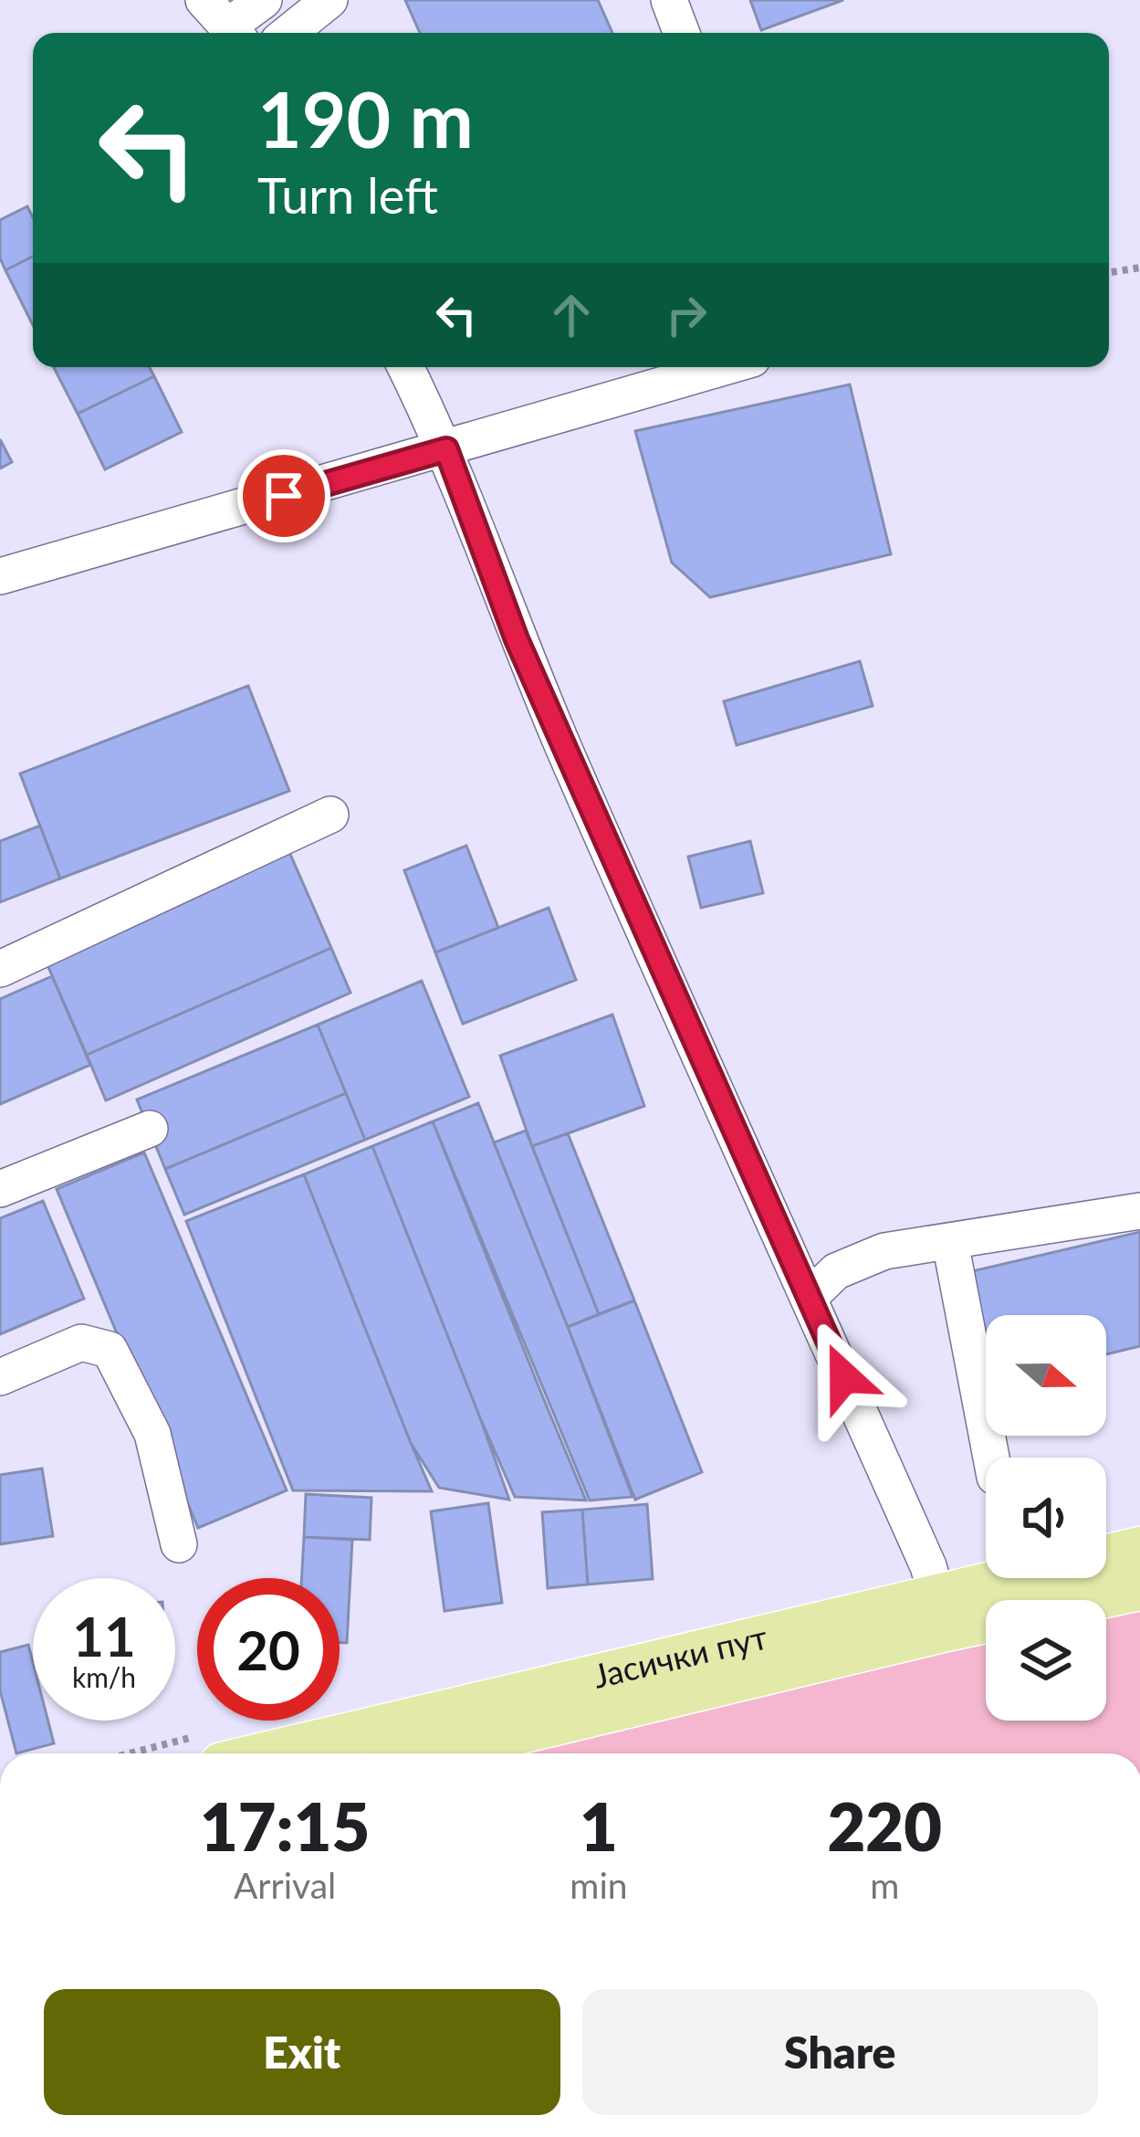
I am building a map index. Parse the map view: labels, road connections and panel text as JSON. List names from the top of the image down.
{
  "streets": {
    "main road": ["Јасички пут"]
  },
  "north": "right",
  "page": {
    "turn": ["190 m", "Turn left"],
    "speed": "11 km/h",
    "limit": "20",
    "eta": [
      "17:15",
      "Arrival",
      "1",
      "min",
      "220",
      "m"
    ],
    "buttons": ["Exit", "Share"]
  }
}
